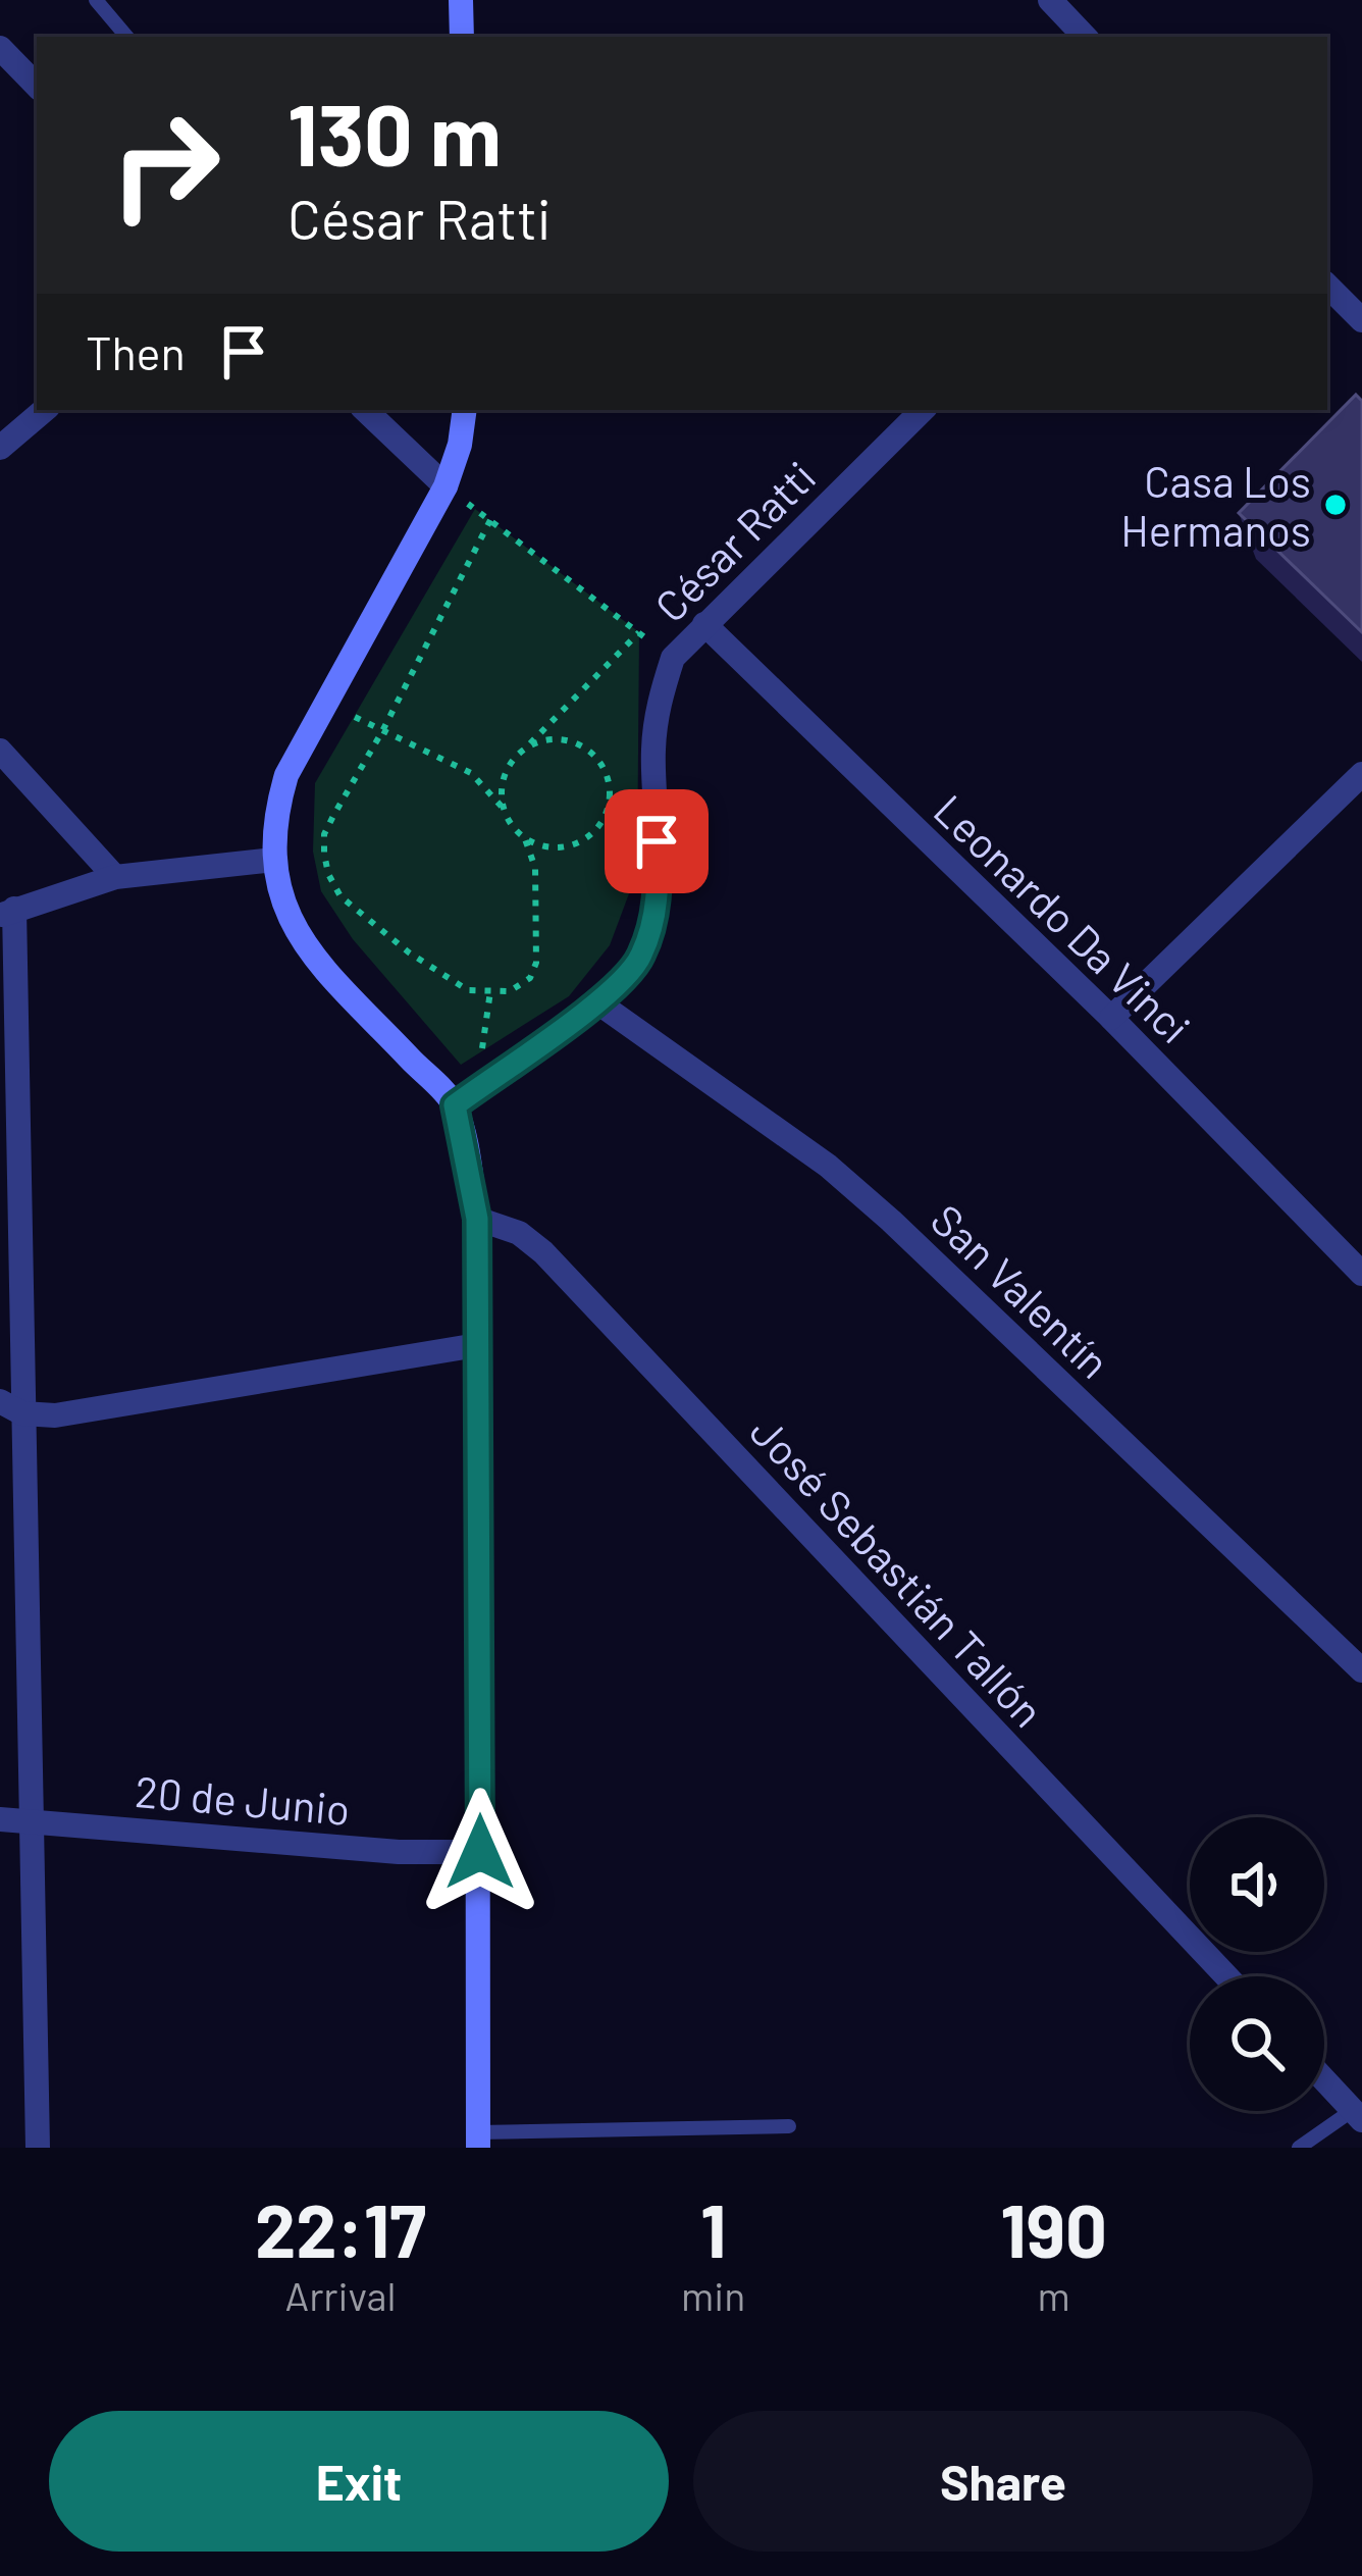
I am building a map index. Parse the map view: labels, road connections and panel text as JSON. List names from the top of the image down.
{
  "streets": {
    "street": [
      "César Ratti",
      "Leonardo Da Vinci",
      "San Valentín",
      "José Sebastián Tallón",
      "20 de Junio"
    ]
  },
  "crossings": [
    ["César Ratti", "Leonardo Da Vinci"],
    ["César Ratti", "San Valentín"]
  ],
  "places": ["Casa Los Hermanos"],
  "page": {
    "turn": ["130 m", "César Ratti"],
    "then": "Then",
    "eta": [
      "22:17",
      "Arrival",
      "1",
      "min",
      "190",
      "m"
    ],
    "buttons": ["Exit", "Share"]
  }
}
